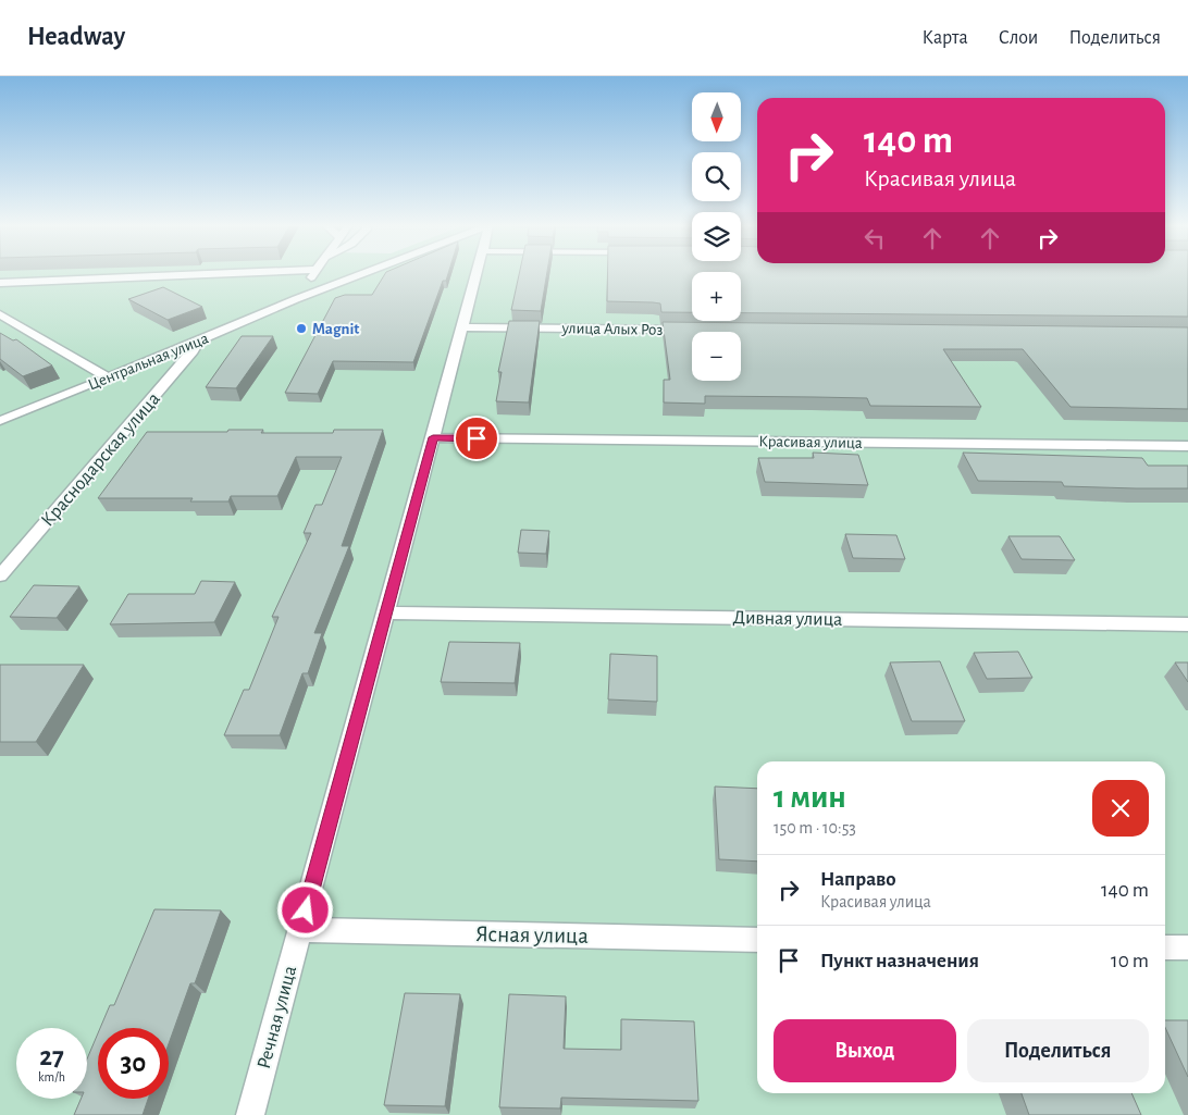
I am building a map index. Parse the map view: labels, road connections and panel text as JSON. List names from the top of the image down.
{
  "streets": {
    "street": [
      "улица Алых Роз",
      "Центральная улица",
      "Красивая улица",
      "Краснодарская улица",
      "Дивная улица",
      "Ясная улица",
      "Речная улица"
    ]
  },
  "crossings": [
    ["улица Алых Роз", "Речная улица"],
    ["Центральная улица", "Краснодарская улица"],
    ["Красивая улица", "Речная улица"],
    ["Дивная улица", "Речная улица"],
    ["Ясная улица", "Речная улица"]
  ],
  "places": ["Magnit"],
  "north": "bottom",
  "page": {
    "header": "Headway",
    "nav": ["Карта", "Слои", "Поделиться"],
    "map_buttons": ["+", "−"],
    "turn": ["140 m", "Красивая улица"],
    "heading": ["1 мин", "150 m · 10:53"],
    "list": [
      {
        "name": "Направо",
        "note": "Красивая улица",
        "value": "140 m"
      },
      {
        "name": "Пункт назначения",
        "value": "10 m"
      }
    ],
    "buttons": ["Выход", "Поделиться"],
    "speed": "27 km/h",
    "limit": "30"
  }
}
